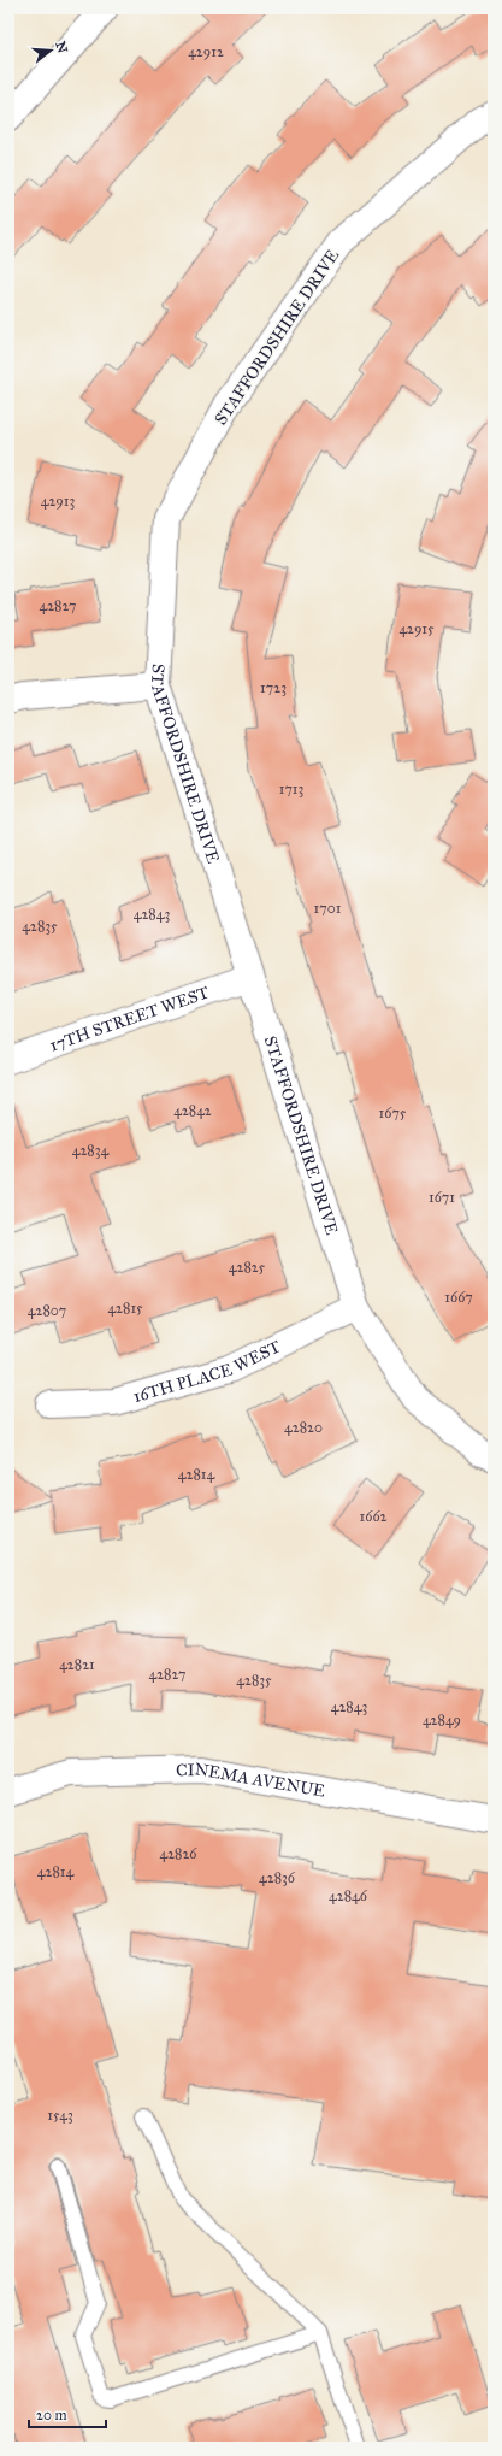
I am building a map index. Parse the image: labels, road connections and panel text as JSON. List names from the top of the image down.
{
  "streets": {
    "street": [
      "STAFFORDSHIRE DRIVE",
      "17TH STREET WEST",
      "16TH PLACE WEST",
      "CINEMA AVENUE"
    ]
  },
  "crossings": [
    ["STAFFORDSHIRE DRIVE", "17TH STREET WEST"],
    ["STAFFORDSHIRE DRIVE", "16TH PLACE WEST"]
  ],
  "house_numbers": [
    "42912",
    "42913",
    "42827",
    "42915",
    "1723",
    "1713",
    "1701",
    "42843",
    "42835",
    "42842",
    "1675",
    "42834",
    "1671",
    "42825",
    "1667",
    "42815",
    "42807",
    "42820",
    "42814",
    "1662",
    "42821",
    "42827",
    "42835",
    "42843",
    "42849",
    "42826",
    "42814",
    "42836",
    "42846",
    "1543"
  ],
  "scale_bar": "20 m",
  "north": "right"
}
